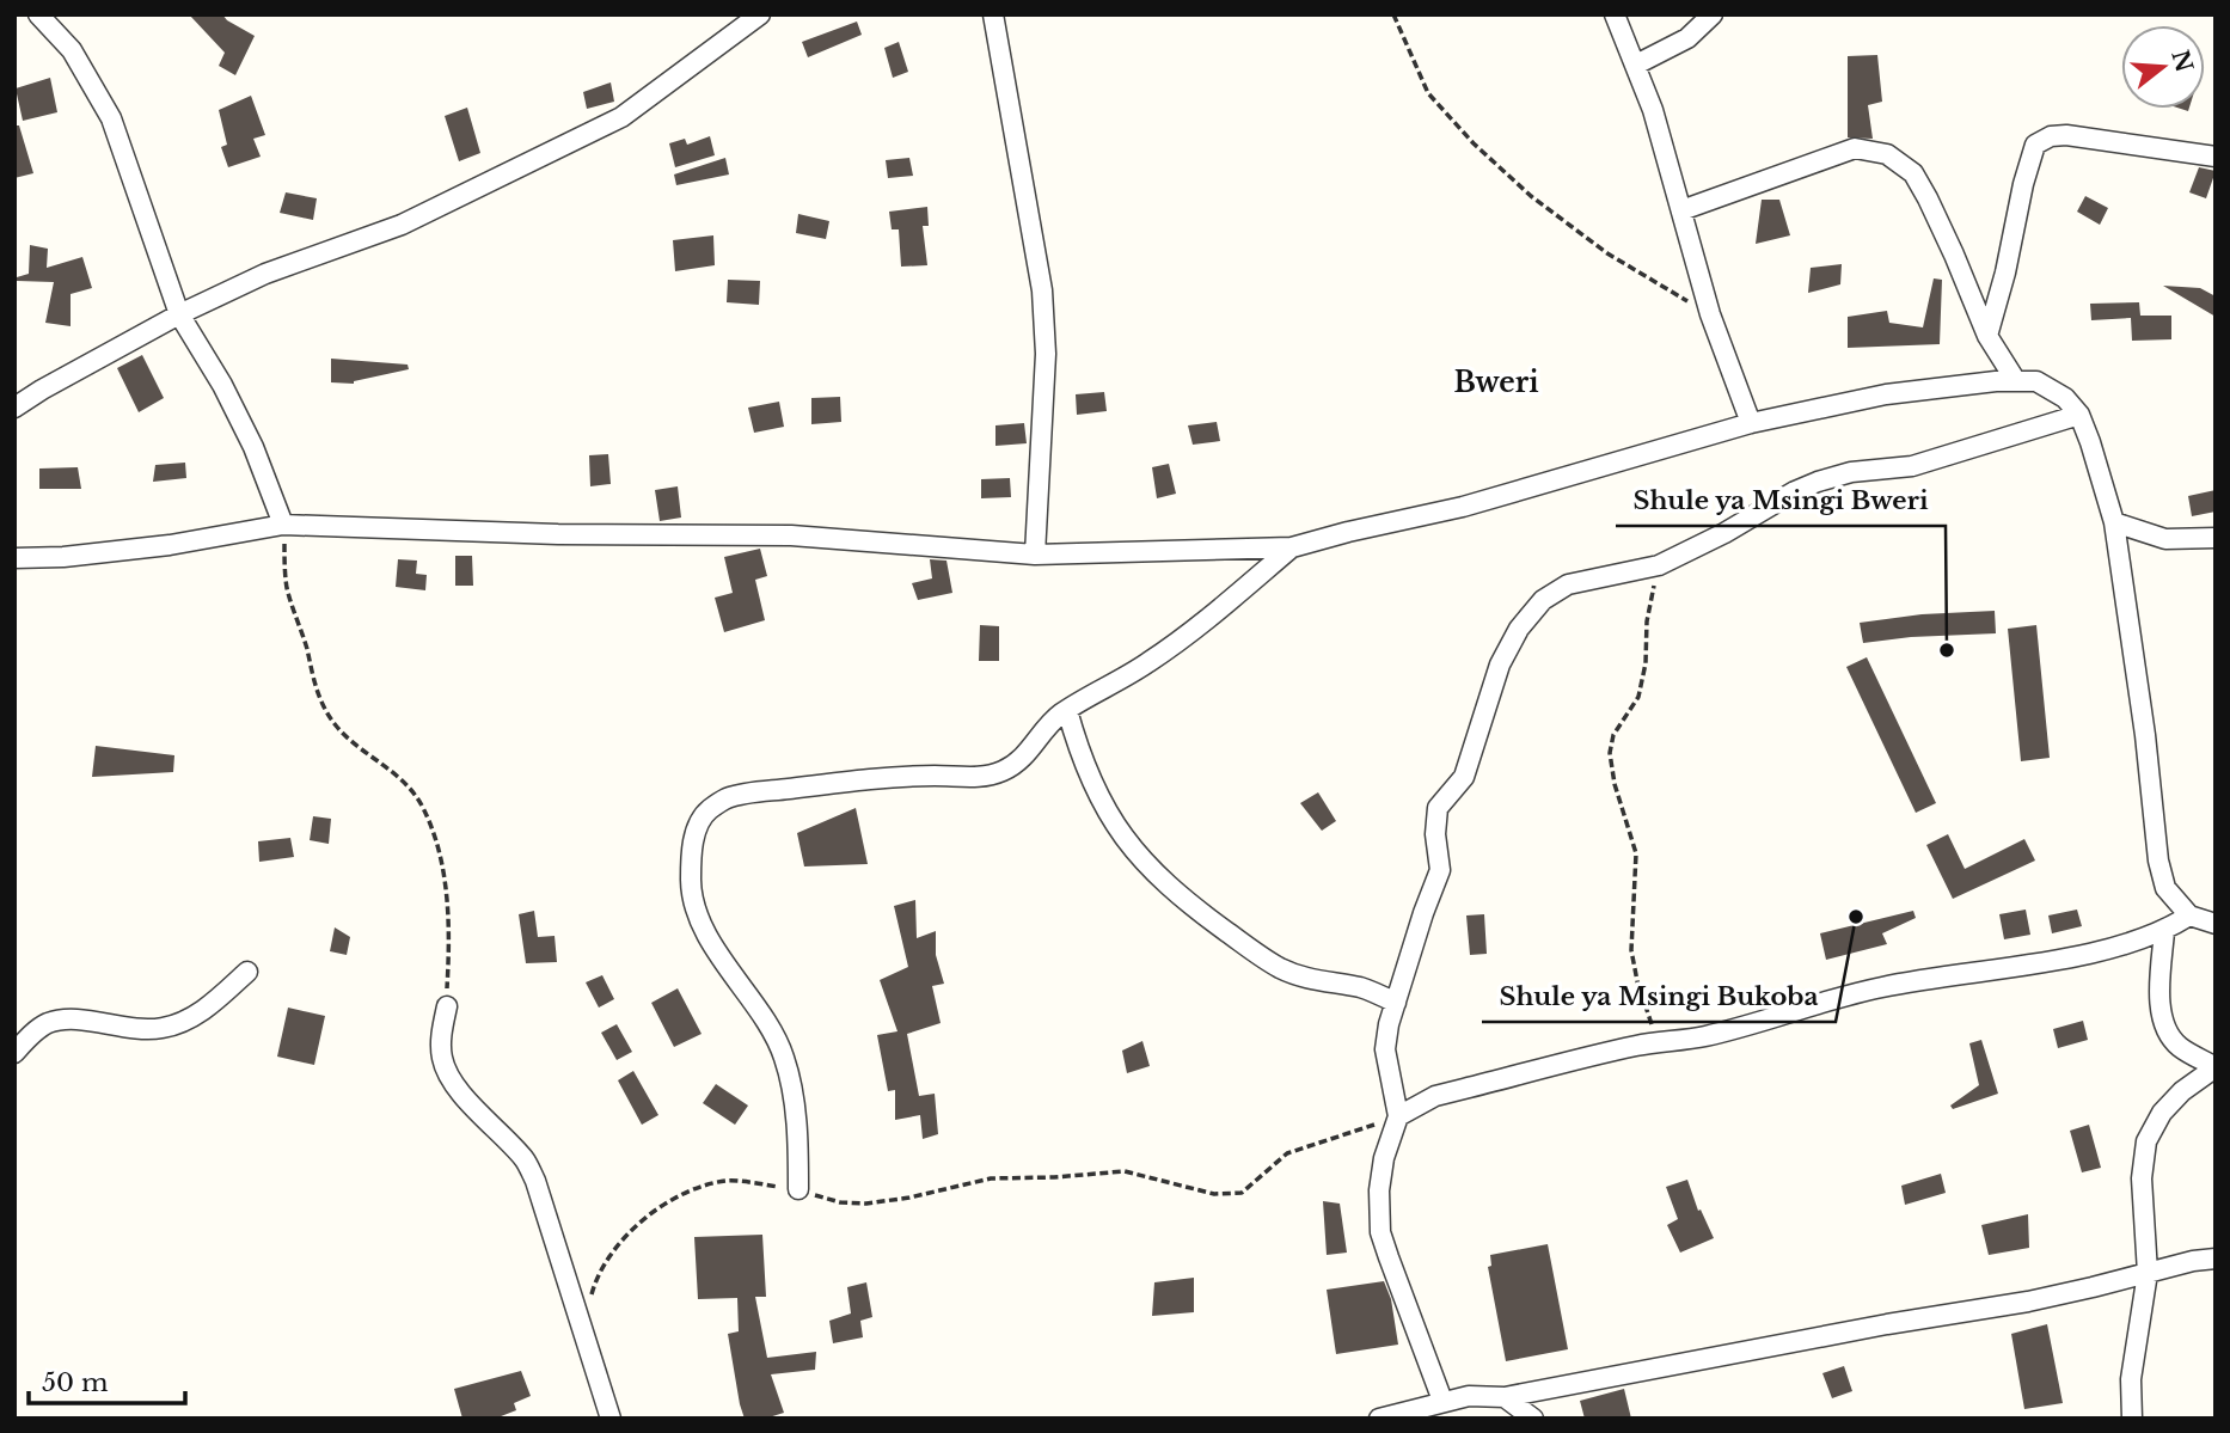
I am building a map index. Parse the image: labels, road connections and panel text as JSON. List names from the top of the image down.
{
  "districts": ["Bweri"],
  "places": ["Shule ya Msingi Bweri", "Shule ya Msingi Bukoba"],
  "scale_bar": "50 m",
  "north": "right"
}
